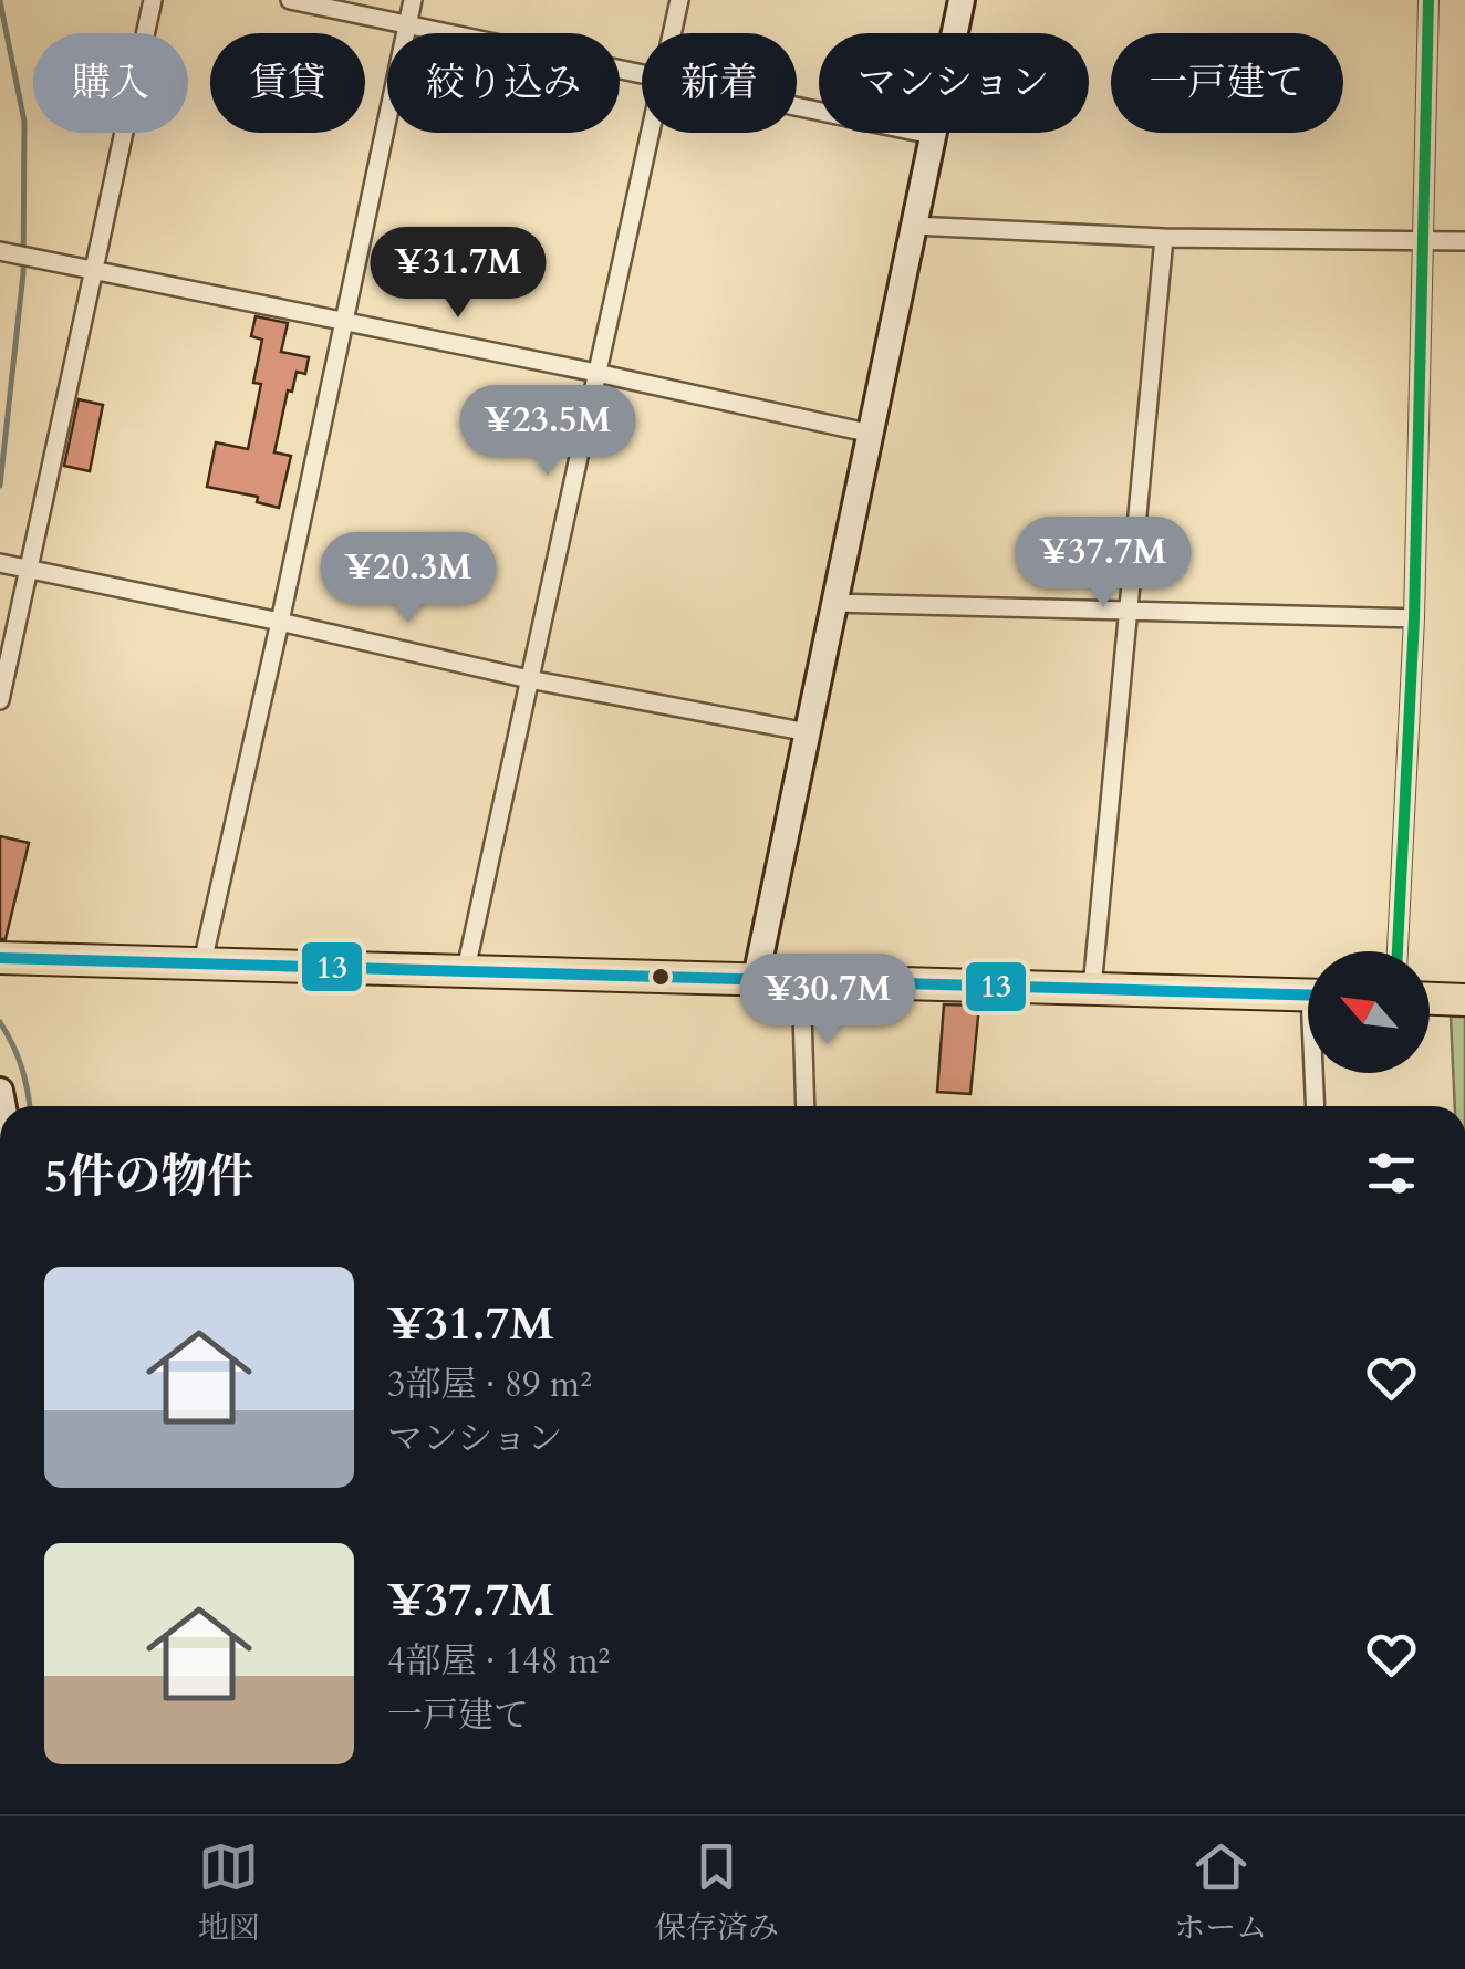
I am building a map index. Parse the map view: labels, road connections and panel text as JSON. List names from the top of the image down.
{
  "lines": ["transit line 13"],
  "north": "top left",
  "page": {
    "chip": [
      "購入",
      "賃貸",
      "絞り込み",
      "新着",
      "マンション",
      "一戸建て"
    ],
    "price": [
      "¥31.7M",
      "¥23.5M",
      "¥37.7M",
      "¥20.3M",
      "¥30.7M"
    ],
    "heading": "5件の物件",
    "list": [
      {
        "name": "¥31.7M",
        "note": "3部屋 · 89 m² · マンション"
      },
      {
        "name": "¥37.7M",
        "note": "4部屋 · 148 m² · 一戸建て"
      }
    ],
    "tabs": ["地図", "保存済み", "ホーム"]
  }
}
